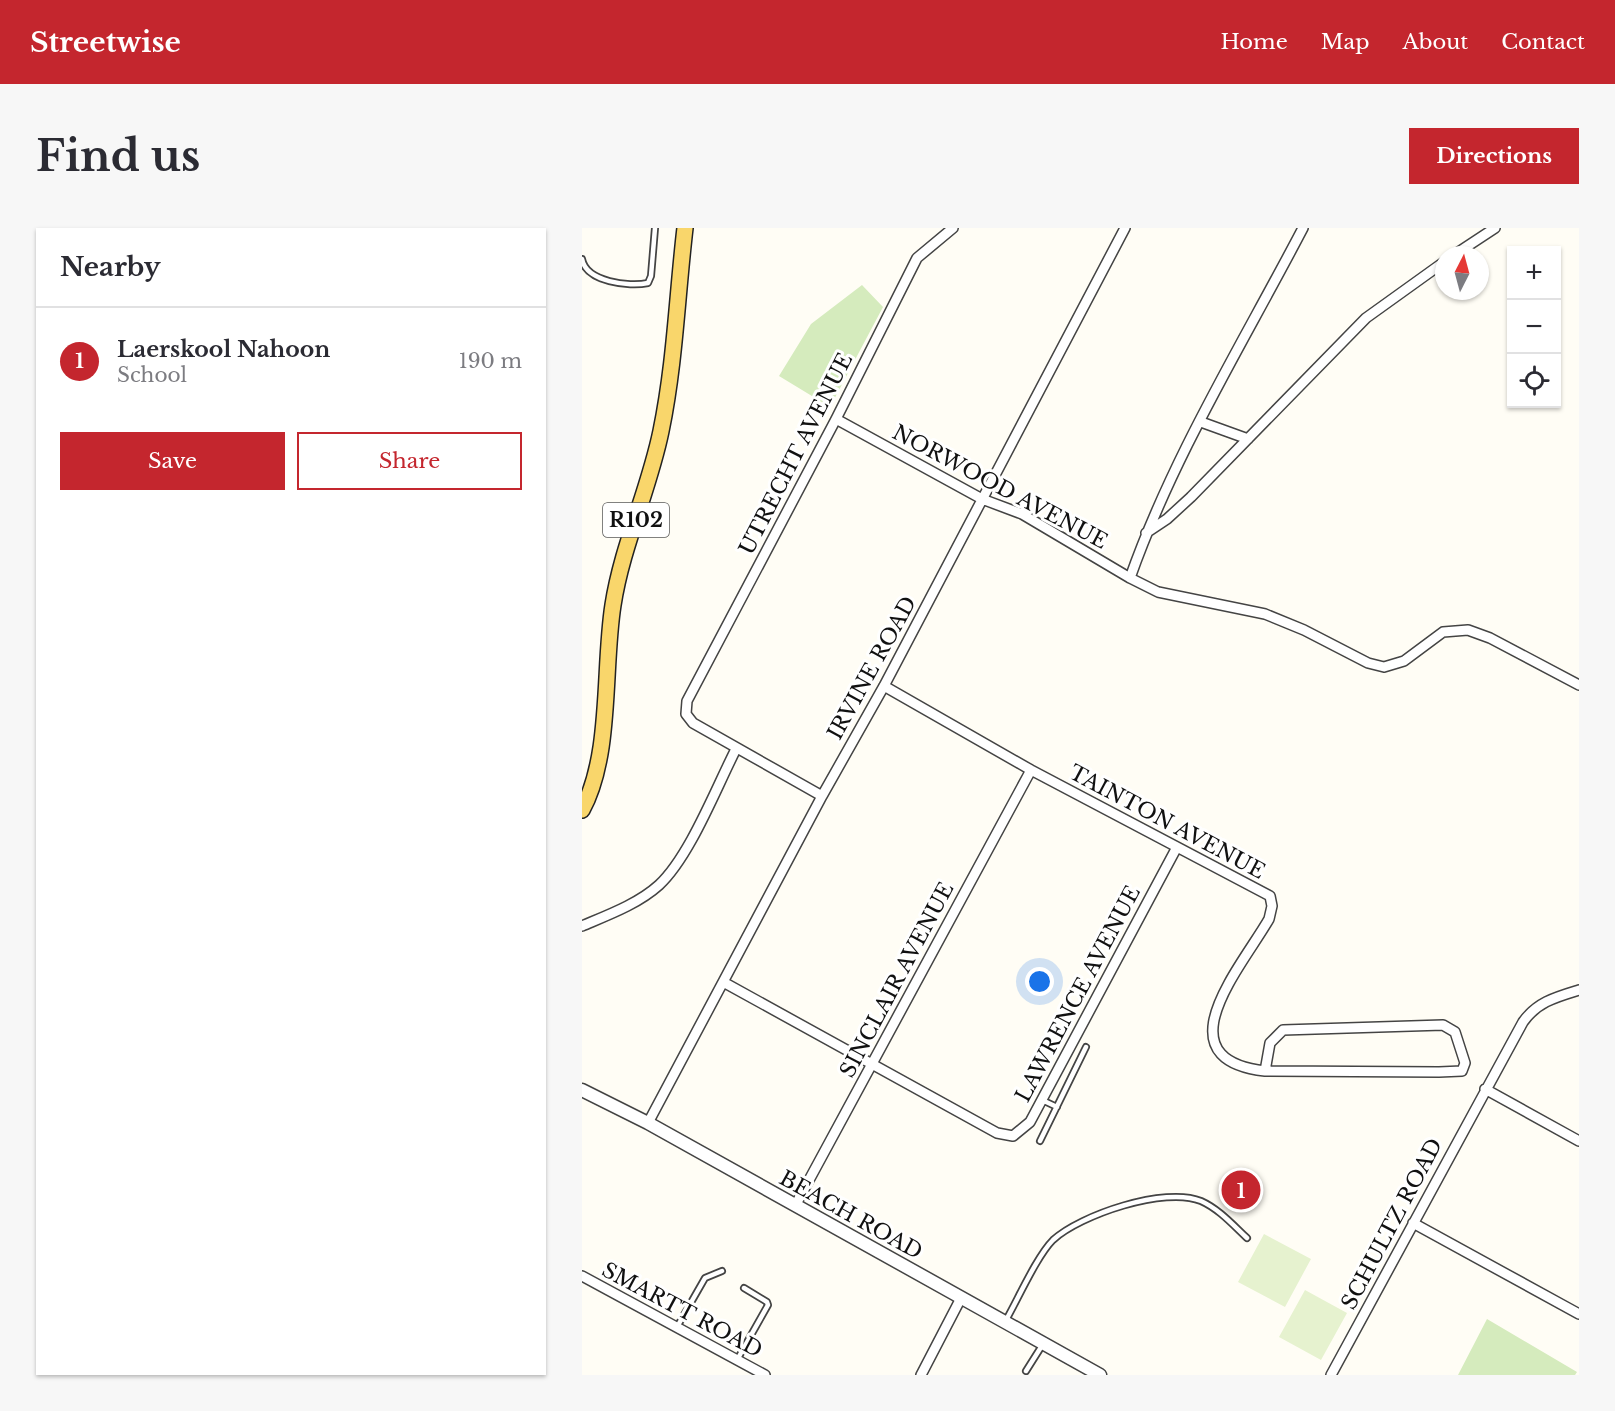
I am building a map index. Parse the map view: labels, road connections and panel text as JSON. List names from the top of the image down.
{
  "streets": {
    "main road": ["R102"],
    "street": [
      "UTRECHT AVENUE",
      "NORWOOD AVENUE",
      "IRVINE ROAD",
      "TAINTON AVENUE",
      "SINCLAIR AVENUE",
      "LAWRENCE AVENUE",
      "BEACH ROAD",
      "SCHULTZ ROAD",
      "SMARTT ROAD"
    ]
  },
  "crossings": [
    ["UTRECHT AVENUE", "NORWOOD AVENUE"],
    ["NORWOOD AVENUE", "IRVINE ROAD"],
    ["IRVINE ROAD", "TAINTON AVENUE"],
    ["IRVINE ROAD", "BEACH ROAD"],
    ["TAINTON AVENUE", "SINCLAIR AVENUE"],
    ["TAINTON AVENUE", "LAWRENCE AVENUE"],
    ["SINCLAIR AVENUE", "LAWRENCE AVENUE"],
    ["SINCLAIR AVENUE", "BEACH ROAD"]
  ],
  "north": "top",
  "page": {
    "header": "Streetwise",
    "nav": [
      "Home",
      "Map",
      "About",
      "Contact"
    ],
    "buttons": [
      "Directions",
      ["Save", "Share"]
    ],
    "title": "Find us",
    "heading": "Nearby",
    "map_buttons": ["+", "−"],
    "list": [
      {
        "mark": "1",
        "name": "Laerskool Nahoon",
        "note": "School",
        "value": "190 m"
      }
    ],
    "pins": "1"
  }
}
